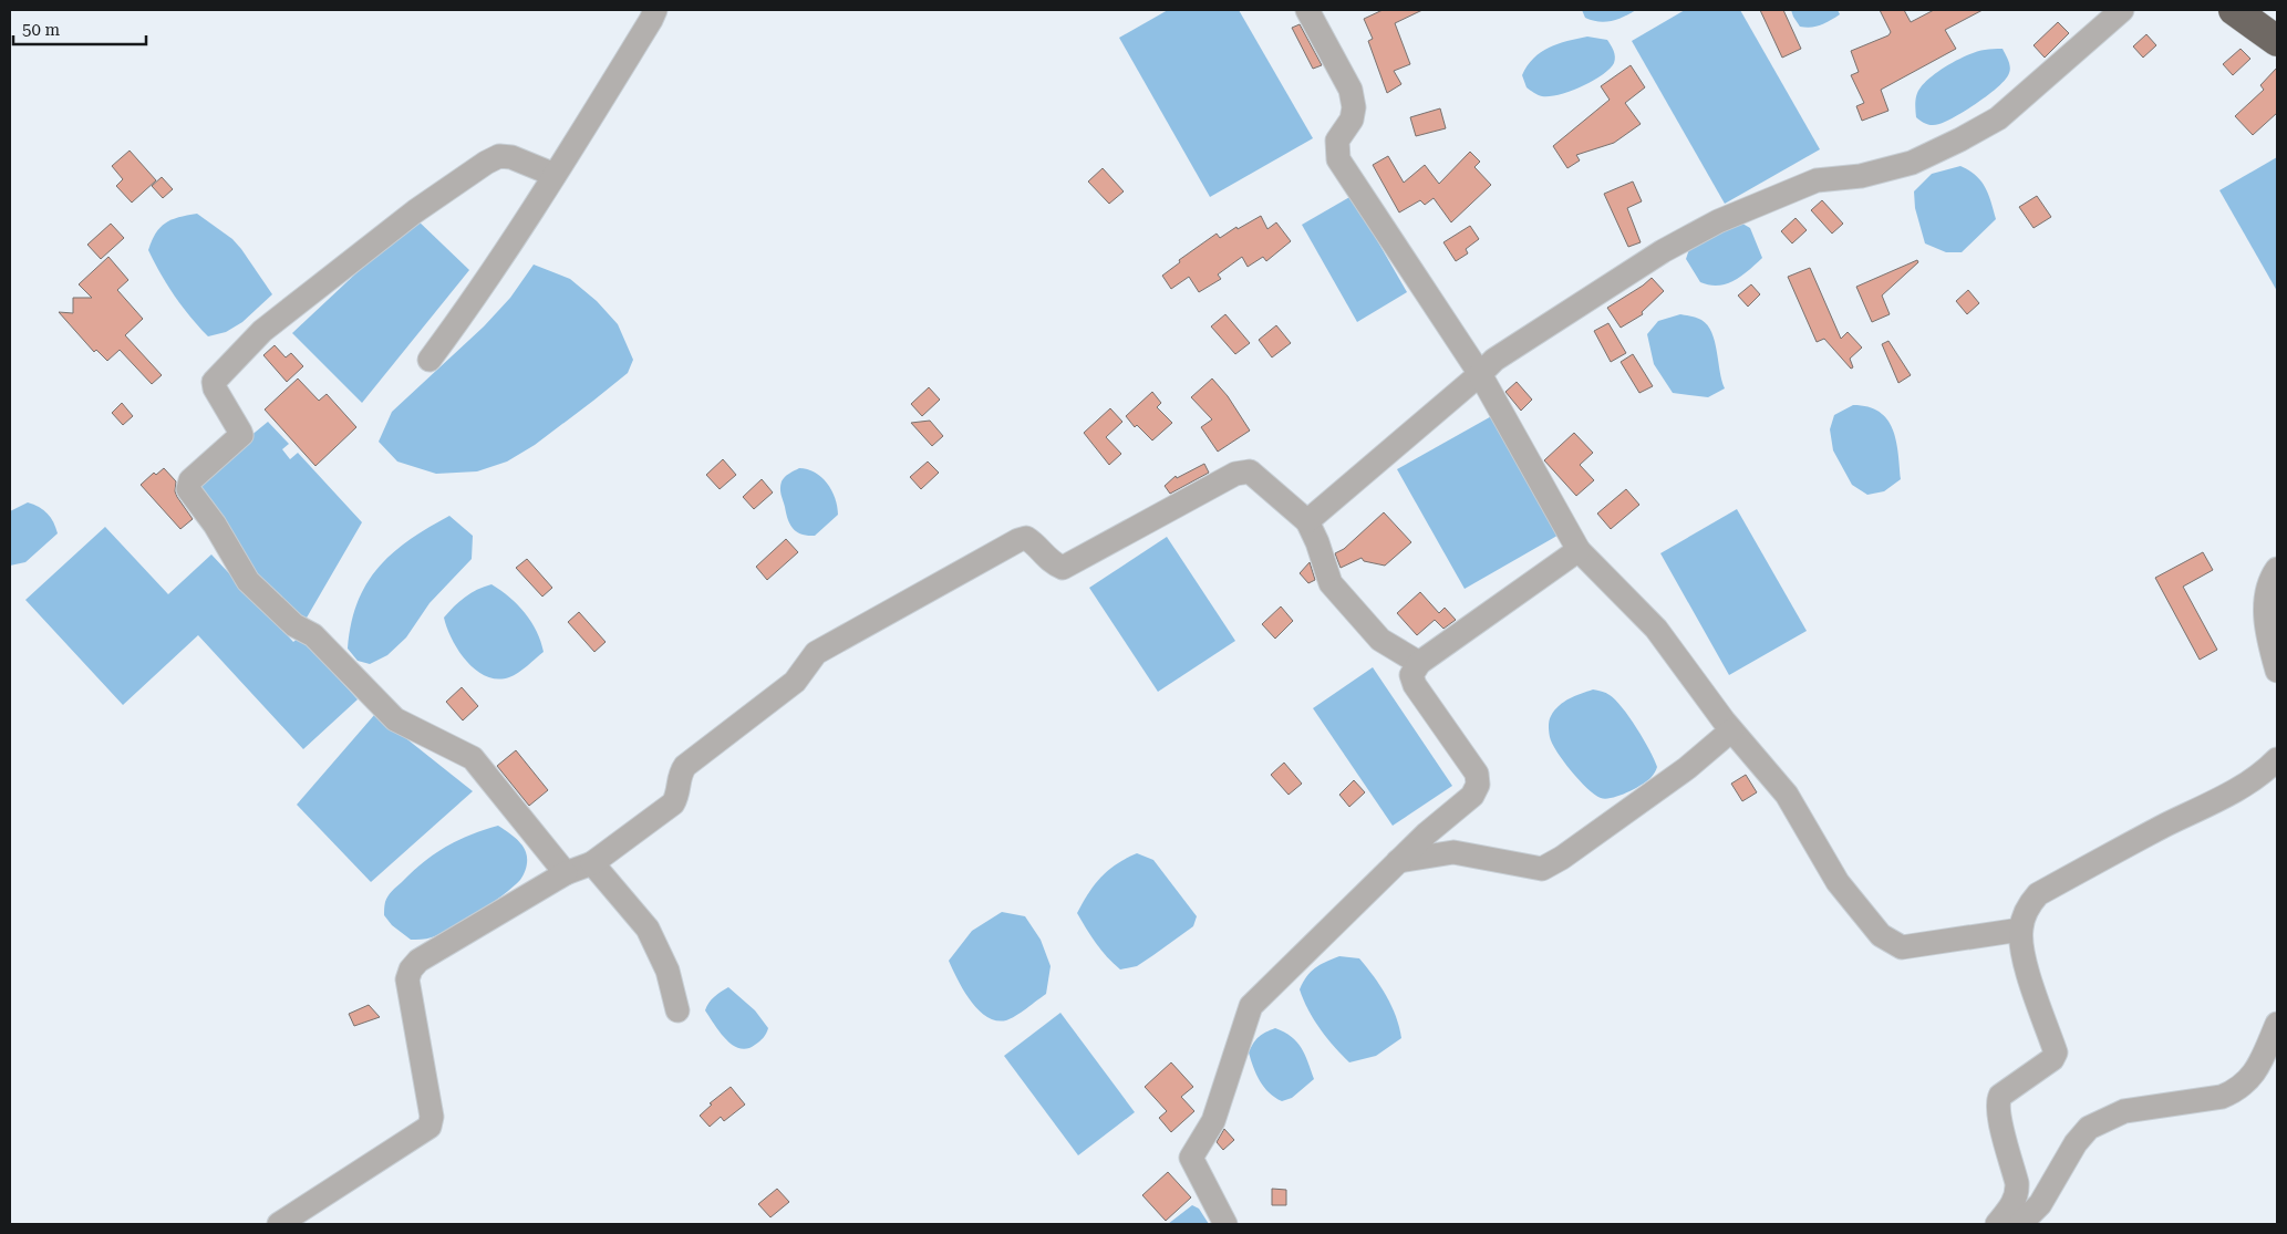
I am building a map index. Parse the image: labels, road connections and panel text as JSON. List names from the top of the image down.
{
  "scale_bar": "50 m"
}
